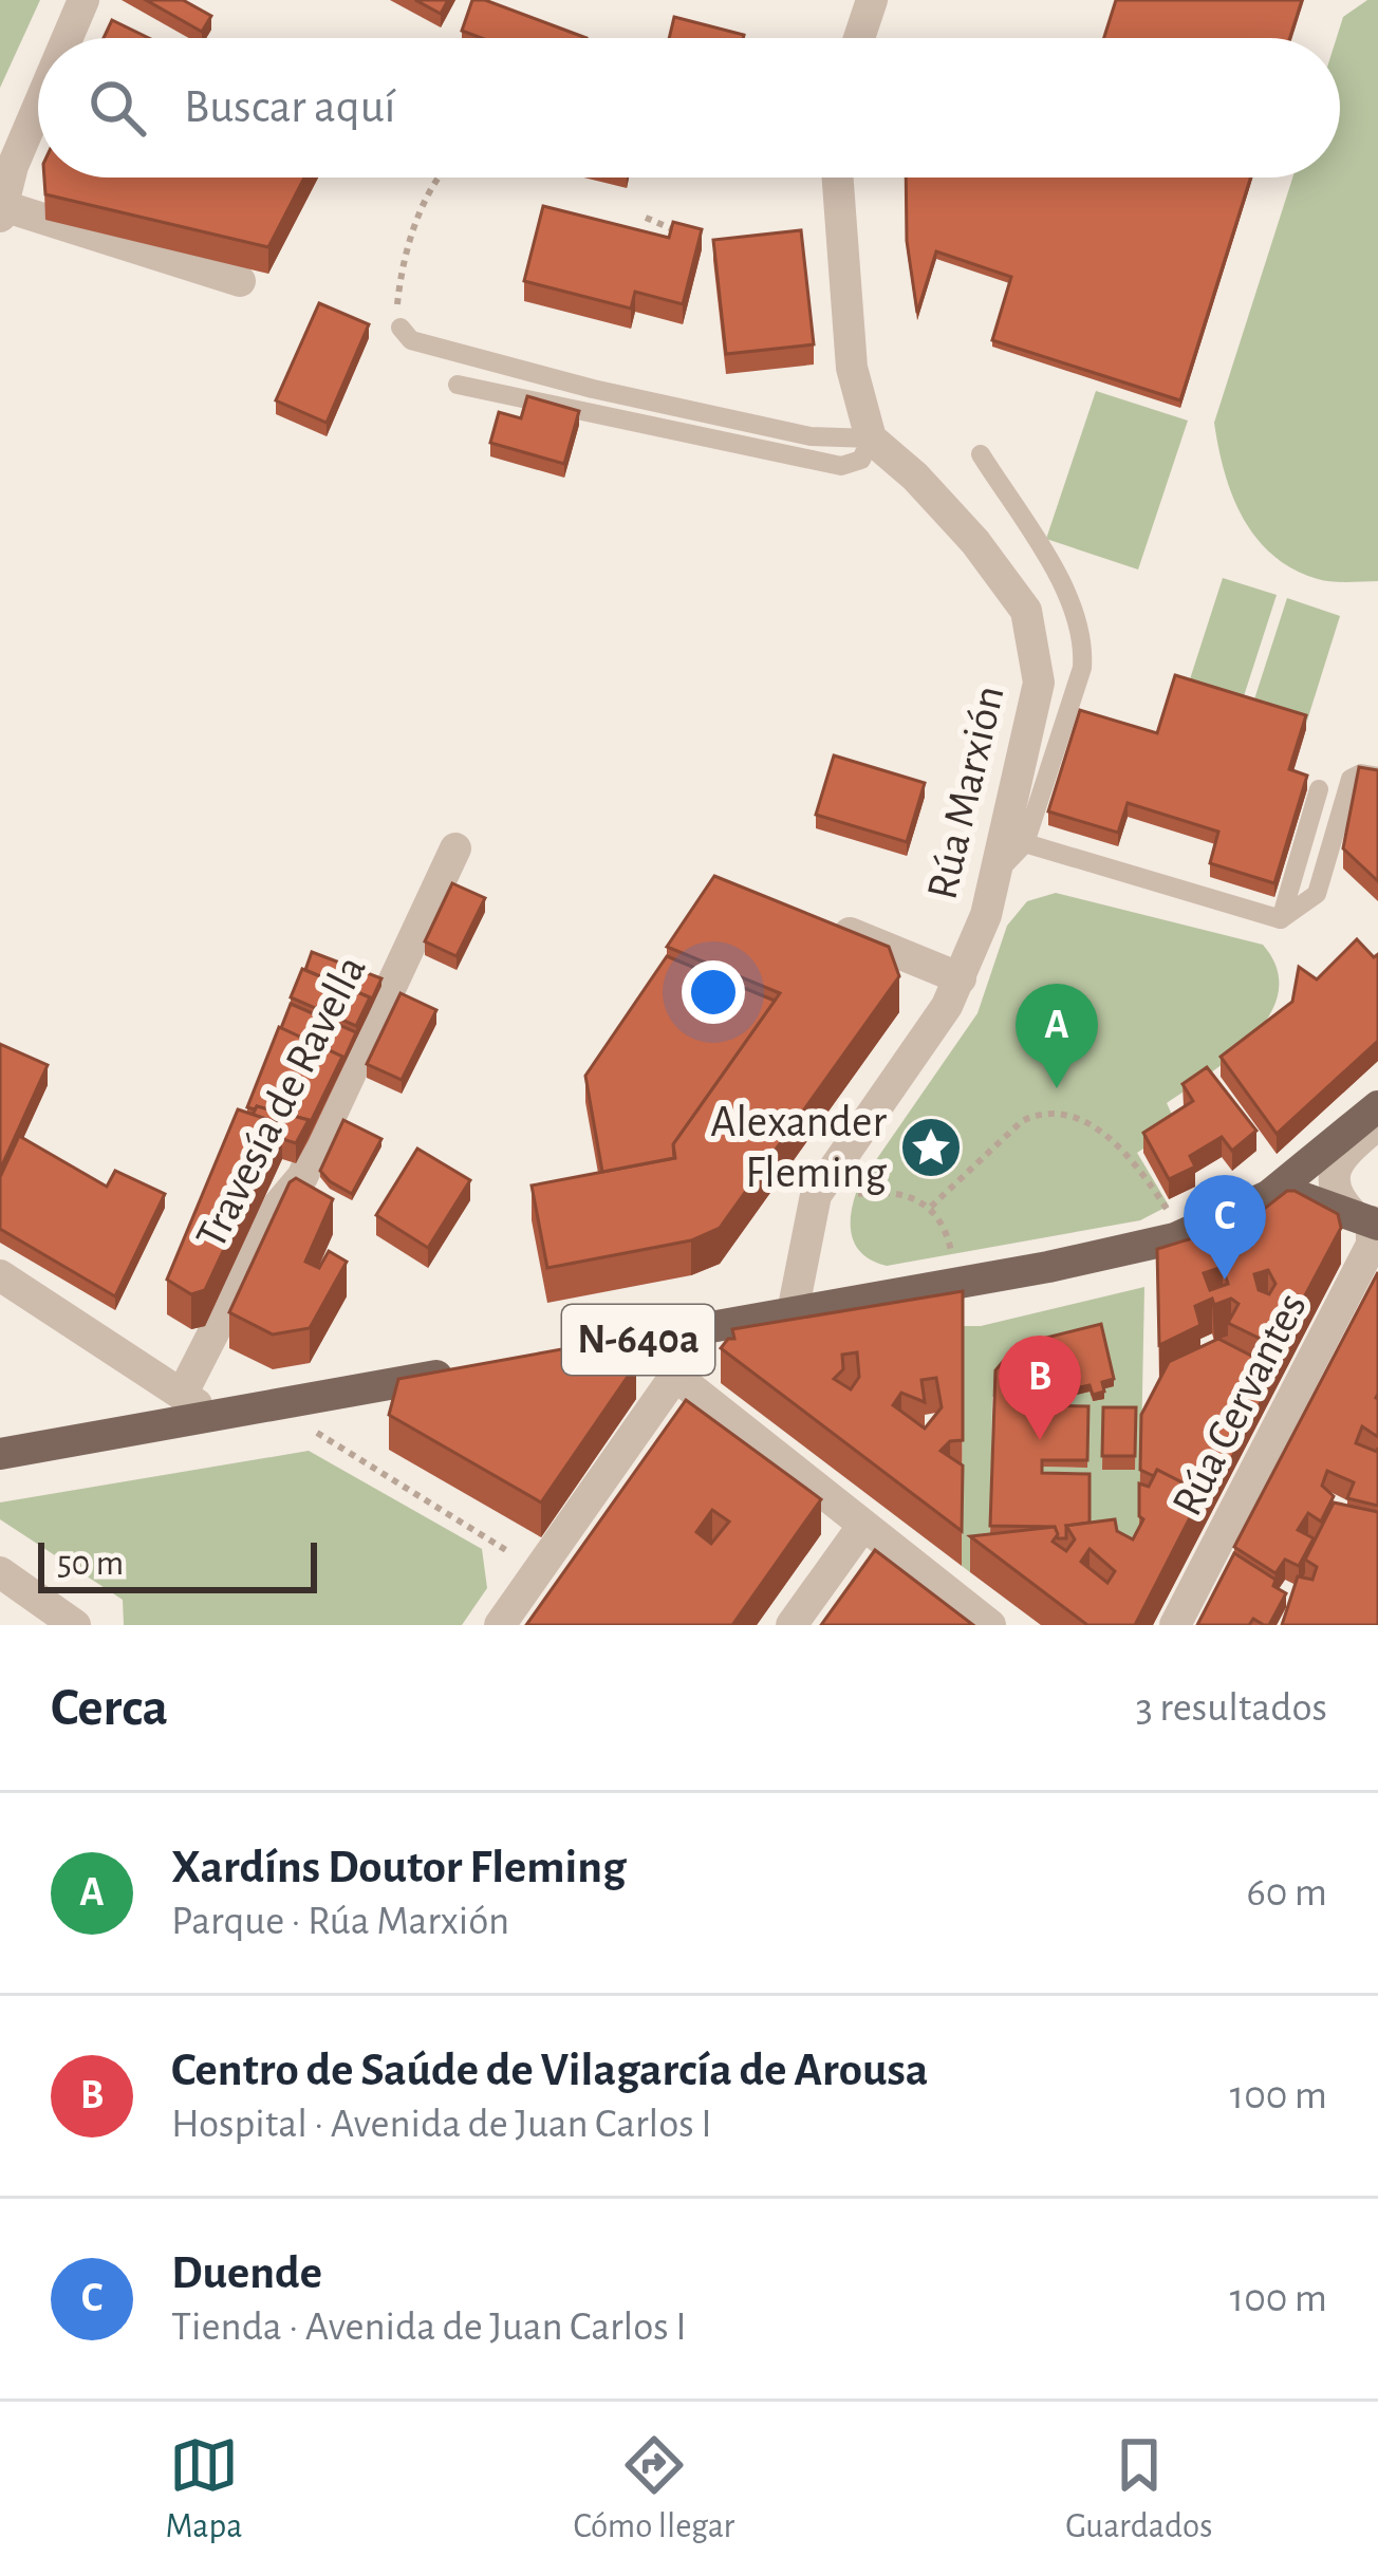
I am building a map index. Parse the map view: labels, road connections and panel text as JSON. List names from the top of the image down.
{
  "streets": {
    "main road": ["N-640a"],
    "street": ["Rúa Marxión", "Travesía de Ravella", "Rúa Cervantes"]
  },
  "crossings": [
    ["Rúa Marxión", "N-640a"]
  ],
  "places": {
    "place": ["Alexander Fleming"]
  },
  "scale_bar": "50 m",
  "page": {
    "search": "Buscar aquí",
    "pins": ["A", "C", "B"],
    "scale": "50 m",
    "heading": ["Cerca", "3 resultados"],
    "list": [
      {
        "mark": "A",
        "name": "Xardíns Doutor Fleming",
        "note": "Parque · Rúa Marxión",
        "value": "60 m"
      },
      {
        "mark": "B",
        "name": "Centro de Saúde de Vilagarcía de Arousa",
        "note": "Hospital · Avenida de Juan Carlos I",
        "value": "100 m"
      },
      {
        "mark": "C",
        "name": "Duende",
        "note": "Tienda · Avenida de Juan Carlos I",
        "value": "100 m"
      }
    ],
    "nav": ["Mapa", "Cómo llegar", "Guardados"]
  }
}
